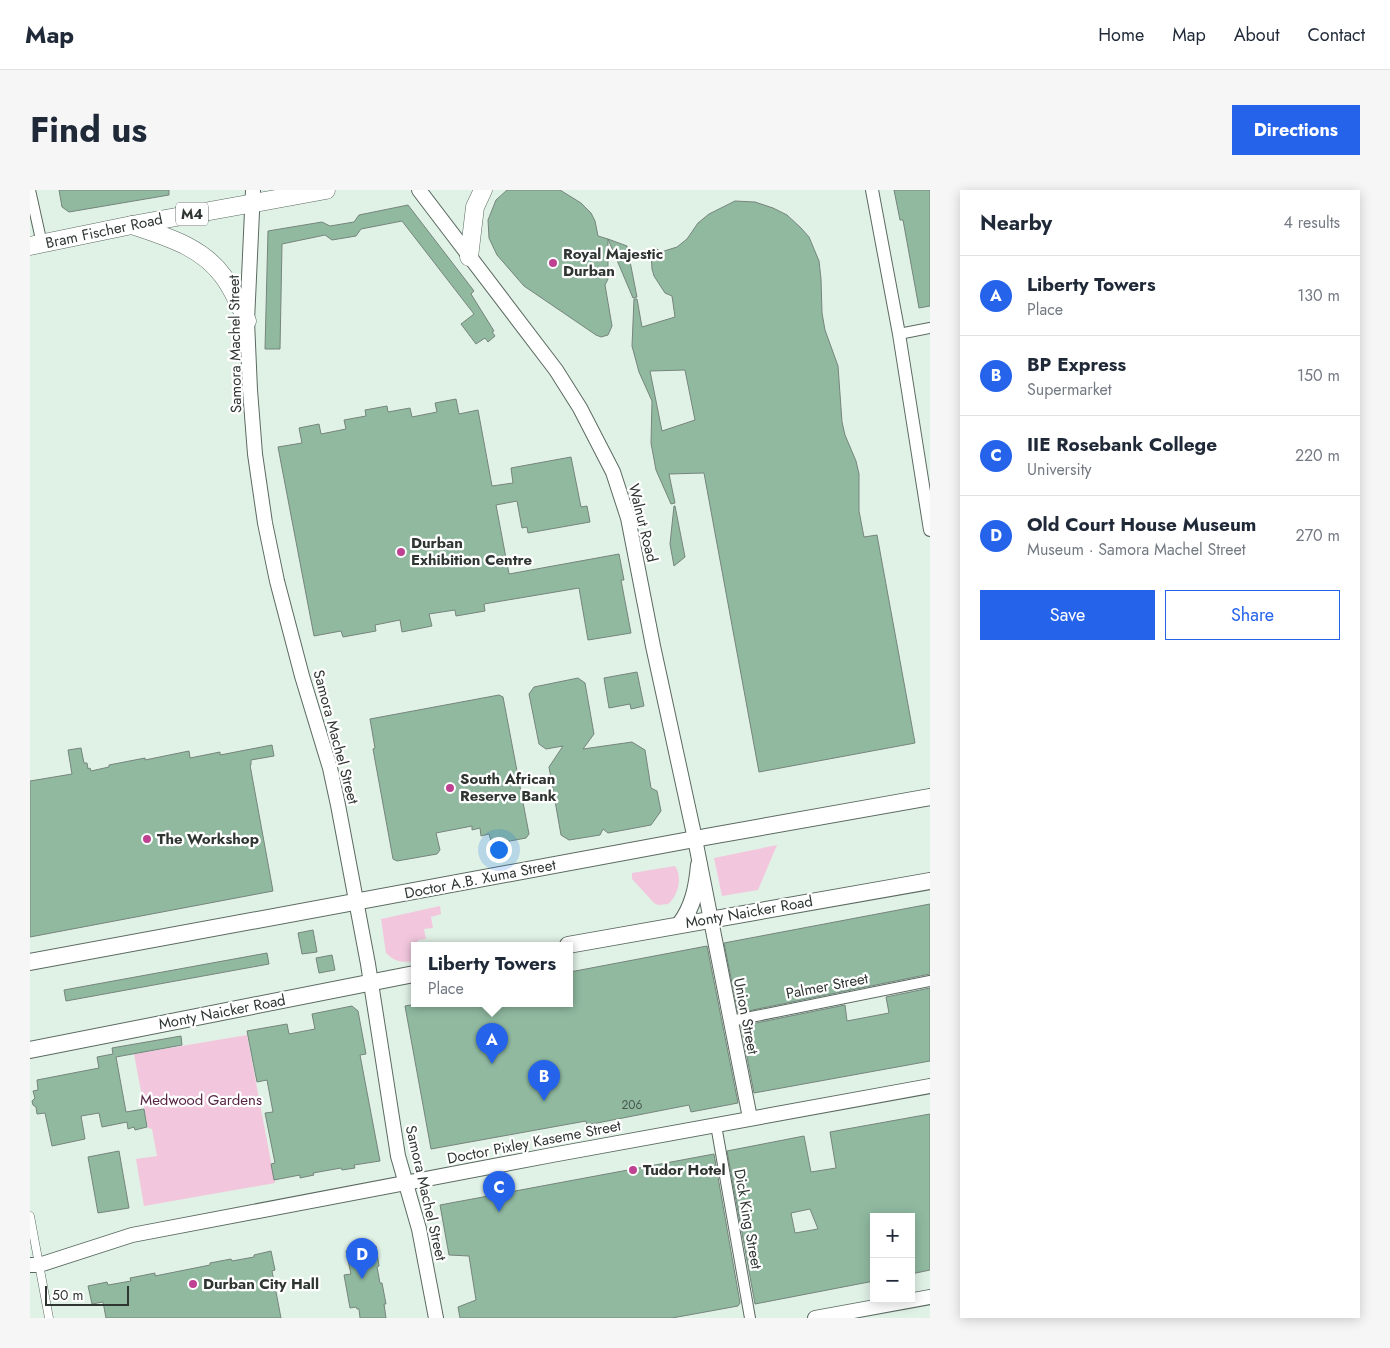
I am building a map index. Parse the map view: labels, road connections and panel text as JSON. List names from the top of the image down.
{
  "streets": {
    "highway": ["M4", "Bram Fischer Road"],
    "main road": [
      "Samora Machel Street",
      "Walnut Road",
      "Doctor A.B. Xuma Street",
      "Monty Naicker Road",
      "Union Street",
      "Doctor Pixley Kaseme Street"
    ],
    "street": ["Palmer Street", "Dick King Street"]
  },
  "crossings": [
    ["Bram Fischer Road", "Samora Machel Street"],
    ["Samora Machel Street", "Doctor A.B. Xuma Street"],
    ["Samora Machel Street", "Monty Naicker Road"],
    ["Samora Machel Street", "Doctor Pixley Kaseme Street"],
    ["Walnut Road", "Doctor A.B. Xuma Street"],
    ["Walnut Road", "Monty Naicker Road"],
    ["Walnut Road", "Union Street"],
    ["Monty Naicker Road", "Union Street"],
    ["Palmer Street", "Union Street"],
    ["Union Street", "Doctor Pixley Kaseme Street"],
    ["Doctor Pixley Kaseme Street", "Dick King Street"]
  ],
  "parks": ["Medwood Gardens"],
  "places": [
    "Royal Majestic Durban",
    "Durban Exhibition Centre",
    "South African Reserve Bank",
    "The Workshop",
    "Tudor Hotel",
    "Durban City Hall"
  ],
  "house_numbers": ["206"],
  "scale_bar": "50 m",
  "page": {
    "header": "Map",
    "nav": [
      "Home",
      "Map",
      "About",
      "Contact"
    ],
    "title": "Find us",
    "buttons": [
      "Directions",
      ["Save", "Share"]
    ],
    "heading": ["Nearby", "4 results"],
    "list": [
      {
        "mark": "A",
        "name": "Liberty Towers",
        "note": "Place",
        "value": "130 m"
      },
      {
        "mark": "B",
        "name": "BP Express",
        "note": "Supermarket",
        "value": "150 m"
      },
      {
        "mark": "C",
        "name": "IIE Rosebank College",
        "note": "University",
        "value": "220 m"
      },
      {
        "mark": "D",
        "name": "Old Court House Museum",
        "note": "Museum · Samora Machel Street",
        "value": "270 m"
      }
    ],
    "popup": ["Liberty Towers", "Place"],
    "pins": [
      "A",
      "B",
      "C",
      "D"
    ],
    "map_buttons": ["+", "−"],
    "scale": "50 m"
  }
}
